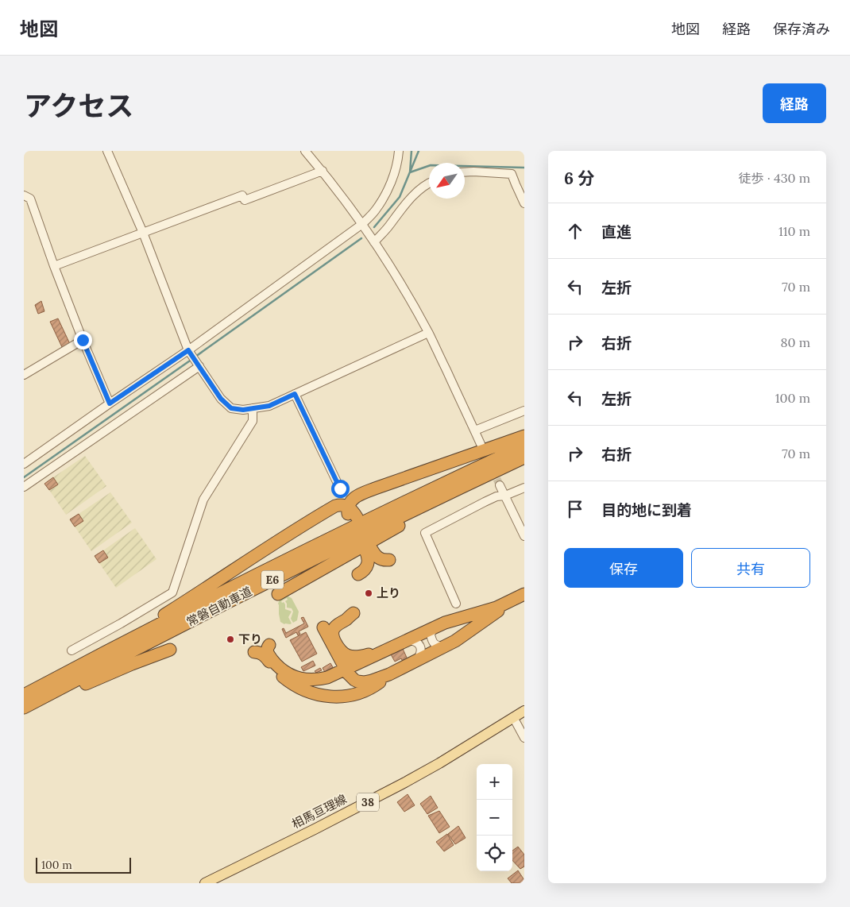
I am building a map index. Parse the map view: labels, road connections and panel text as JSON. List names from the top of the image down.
{
  "streets": {
    "highway": ["E6", "常磐自動車道"],
    "main road": ["38", "相馬亘理線"]
  },
  "places": ["上り", "下り"],
  "scale_bar": "100 m",
  "north": "bottom left",
  "page": {
    "header": "地図",
    "nav": ["地図", "経路", "保存済み"],
    "title": "アクセス",
    "buttons": [
      "経路",
      ["保存", "共有"]
    ],
    "heading": ["6 分", "徒歩 · 430 m"],
    "list": [
      ["直進", "110 m"],
      ["左折", "70 m"],
      ["右折", "80 m"],
      ["左折", "100 m"],
      ["右折", "70 m"],
      "目的地に到着"
    ],
    "map_buttons": ["+", "−"],
    "scale": "100 m"
  }
}
